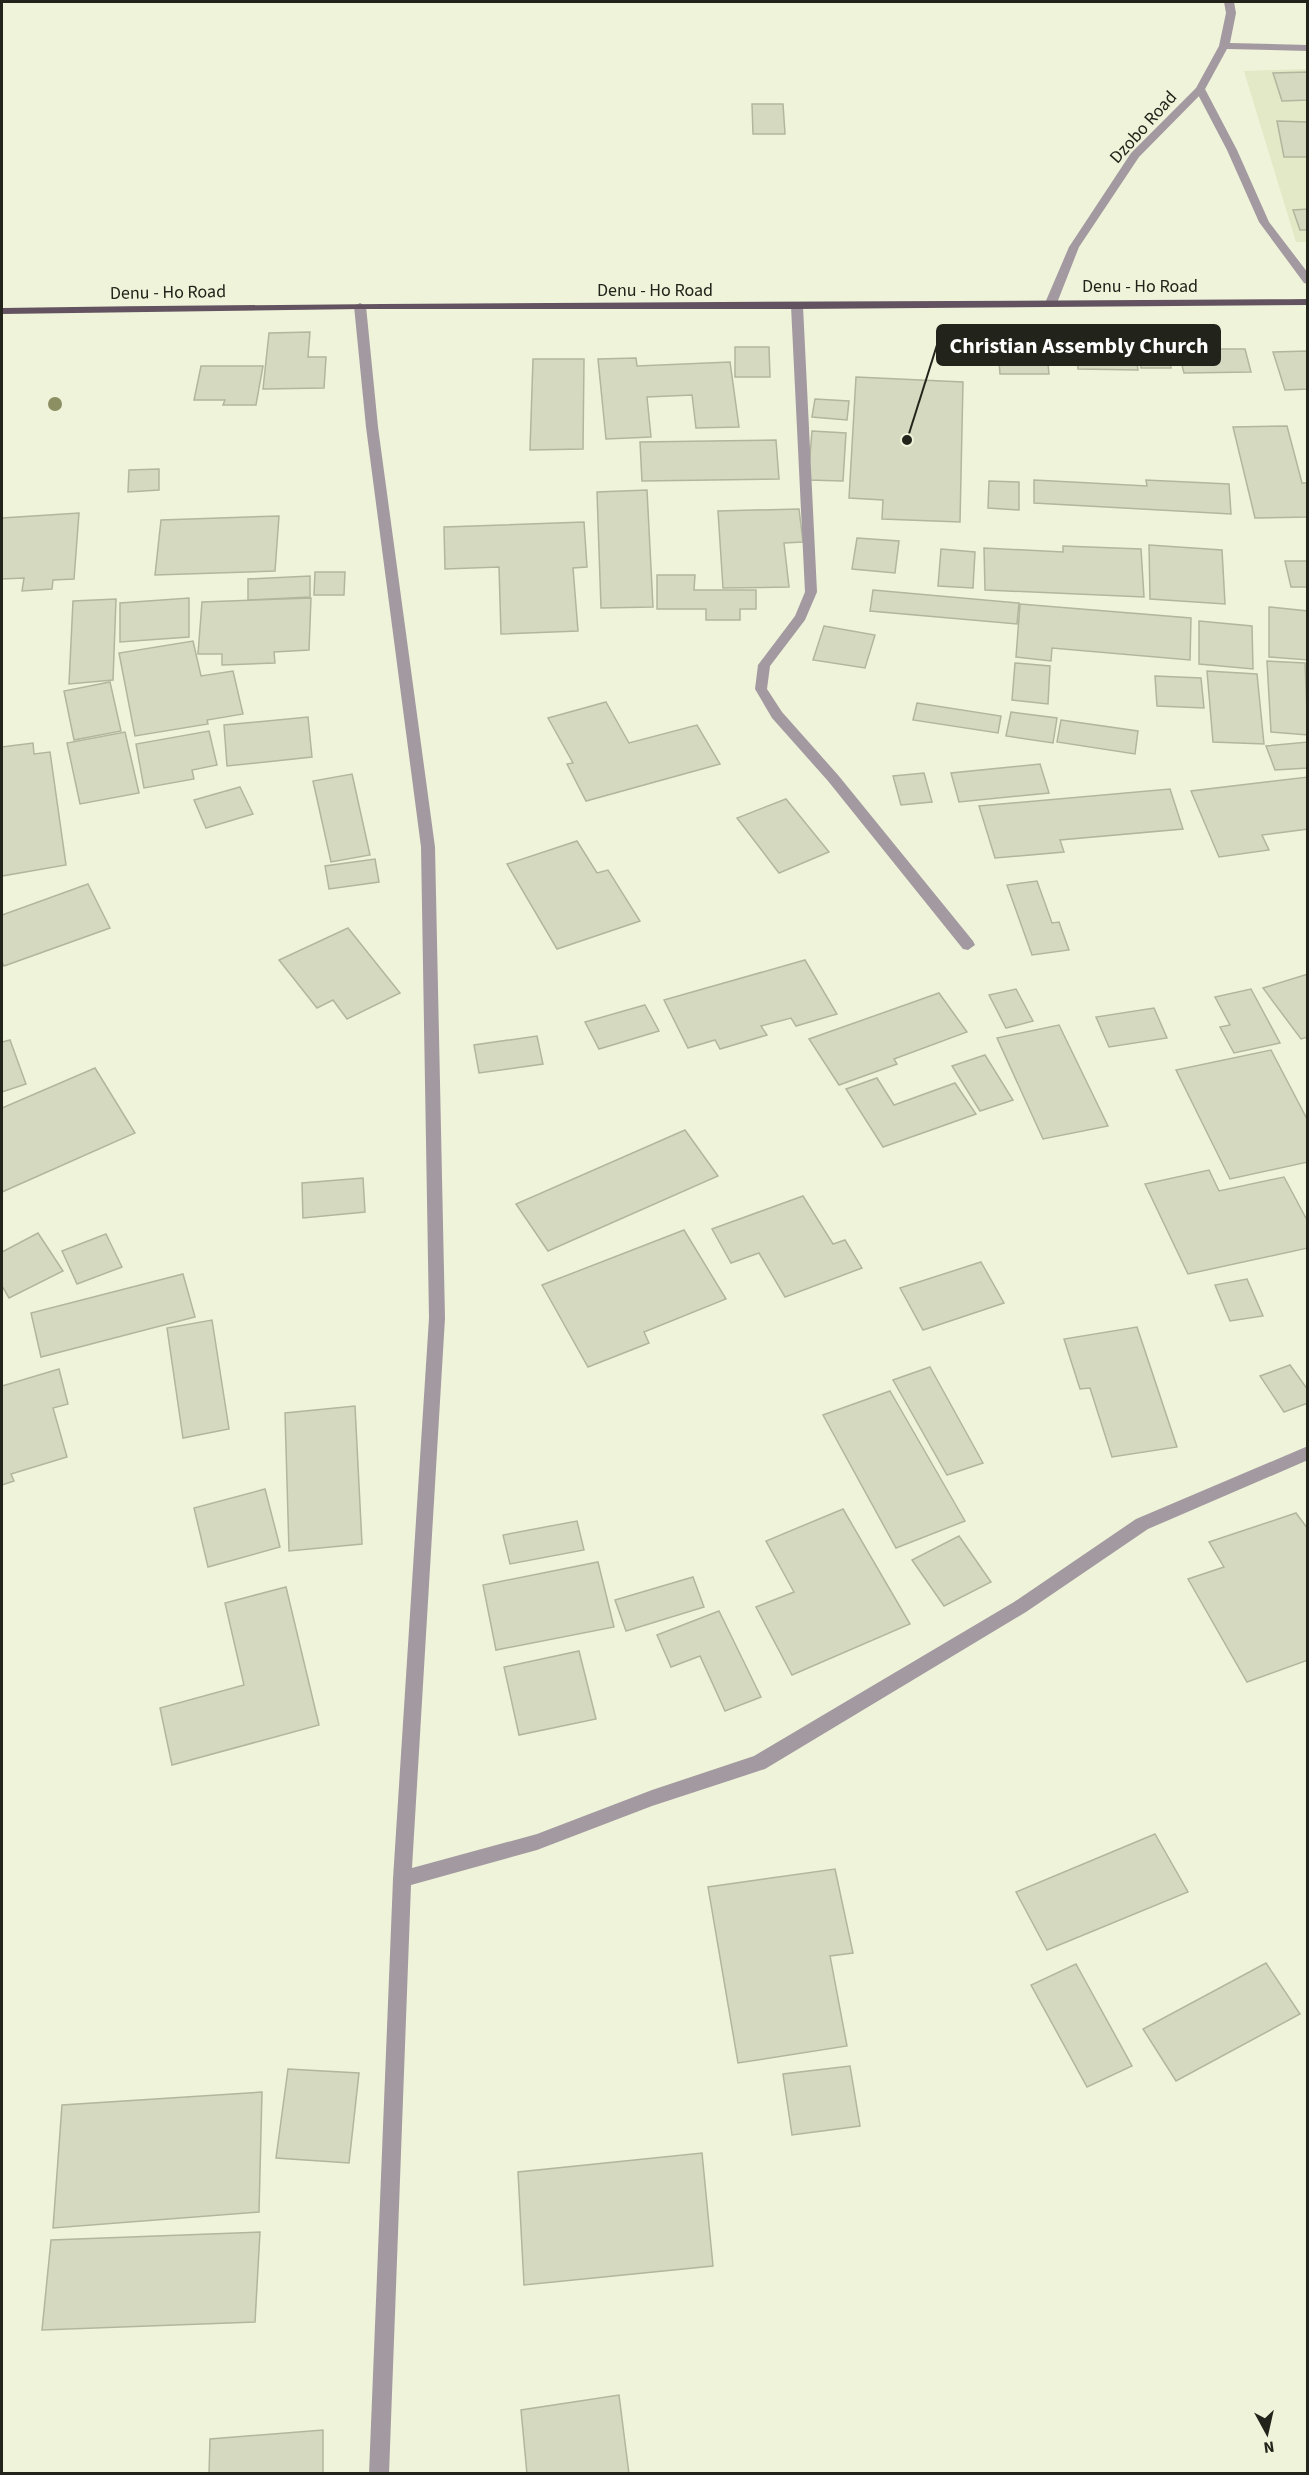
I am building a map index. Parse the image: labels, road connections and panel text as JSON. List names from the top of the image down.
{
  "streets": {
    "main road": ["Denu - Ho Road"],
    "street": ["Dzobo Road"]
  },
  "crossings": [
    ["Dzobo Road", "Denu - Ho Road"]
  ],
  "places": ["Christian Assembly Church"],
  "north": "bottom"
}
